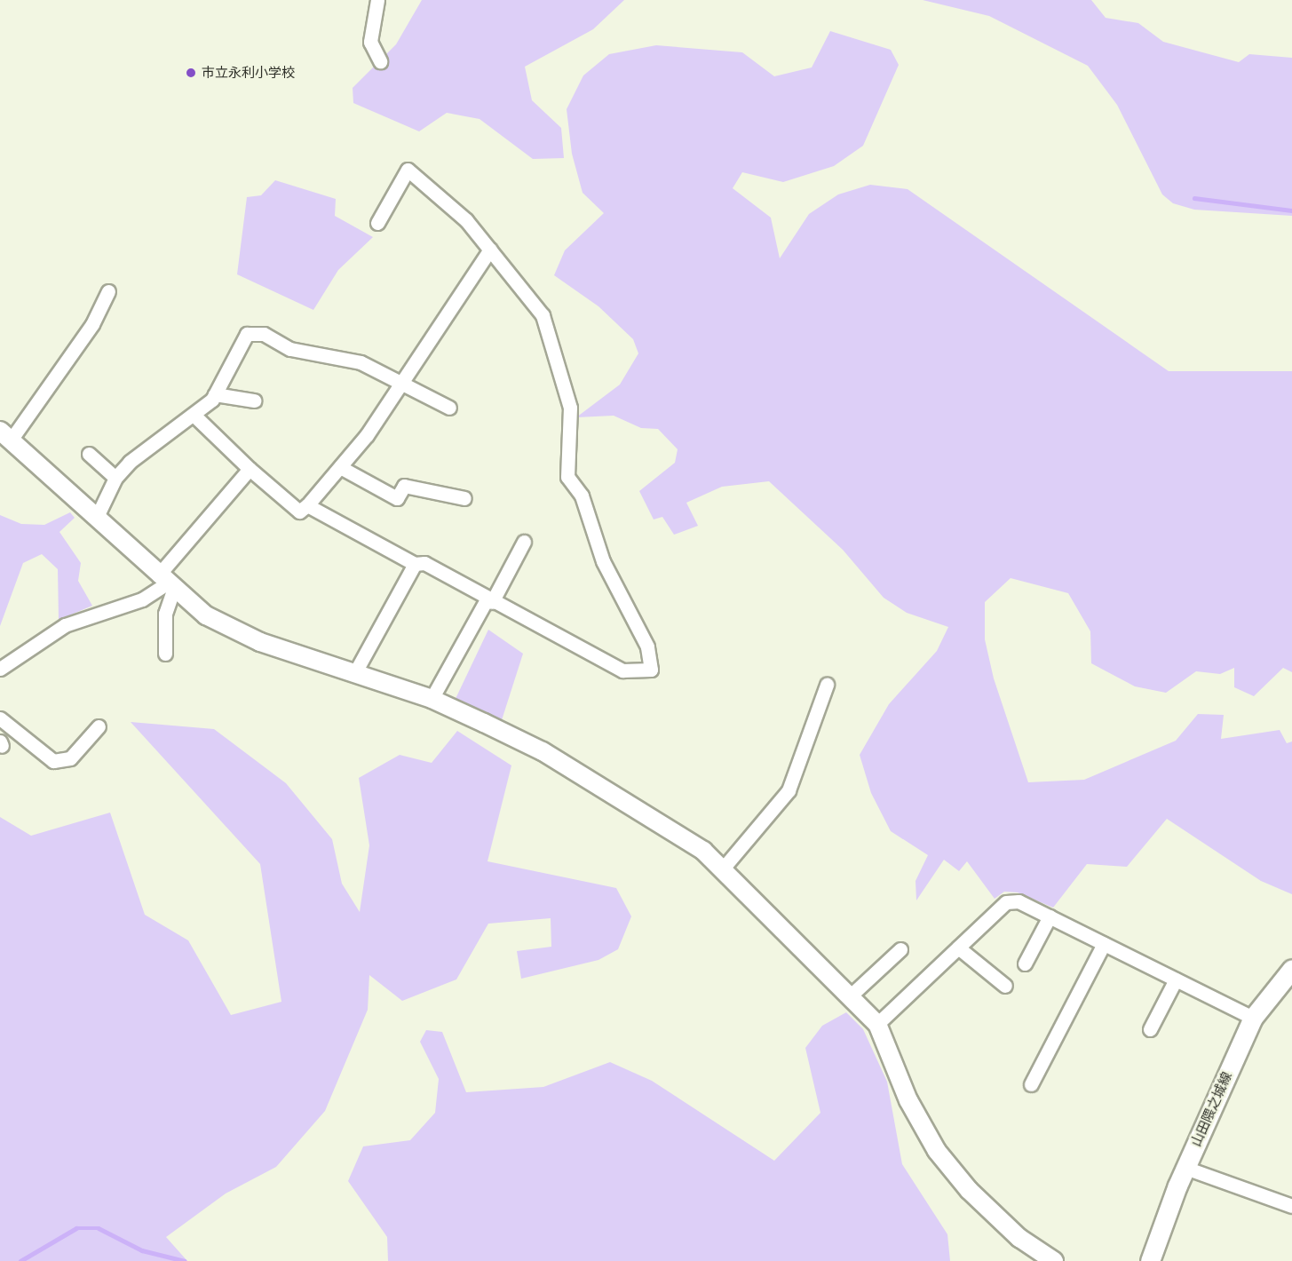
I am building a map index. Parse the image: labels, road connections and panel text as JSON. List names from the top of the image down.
{
  "streets": {
    "main road": ["山田隈之城線"]
  },
  "places": ["市立永利小学校"]
}
